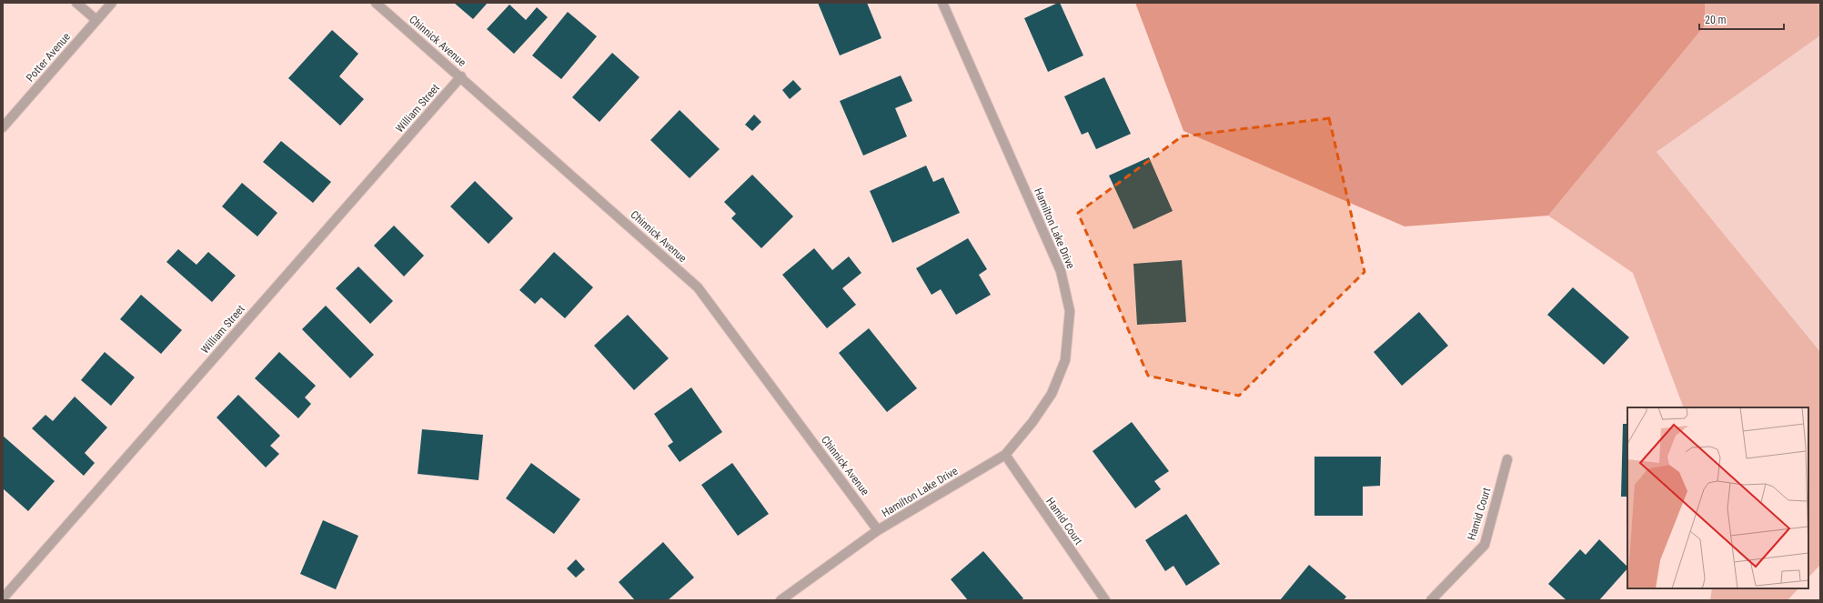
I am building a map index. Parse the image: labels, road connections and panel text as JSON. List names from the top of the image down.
{
  "streets": {
    "street": [
      "Chinnick Avenue",
      "Potter Avenue",
      "William Street",
      "Hamilton Lake Drive",
      "Hamid Court"
    ]
  },
  "crossings": [
    ["Chinnick Avenue", "William Street"],
    ["Chinnick Avenue", "Hamilton Lake Drive"],
    ["Hamilton Lake Drive", "Hamid Court"]
  ],
  "scale_bar": "20 m"
}
